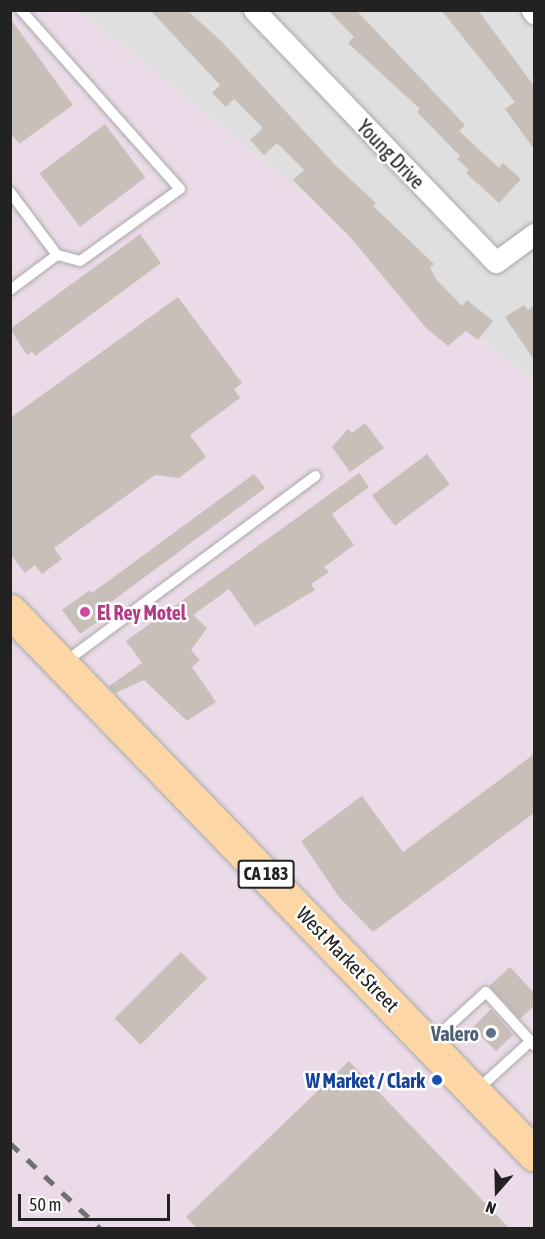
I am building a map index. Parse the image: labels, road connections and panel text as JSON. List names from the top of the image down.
{
  "streets": {
    "main road": ["CA 183", "West Market Street"],
    "street": ["Young Drive"]
  },
  "places": ["El Rey Motel", "Valero", "W Market / Clark"],
  "scale_bar": "50 m",
  "north": "bottom"
}
